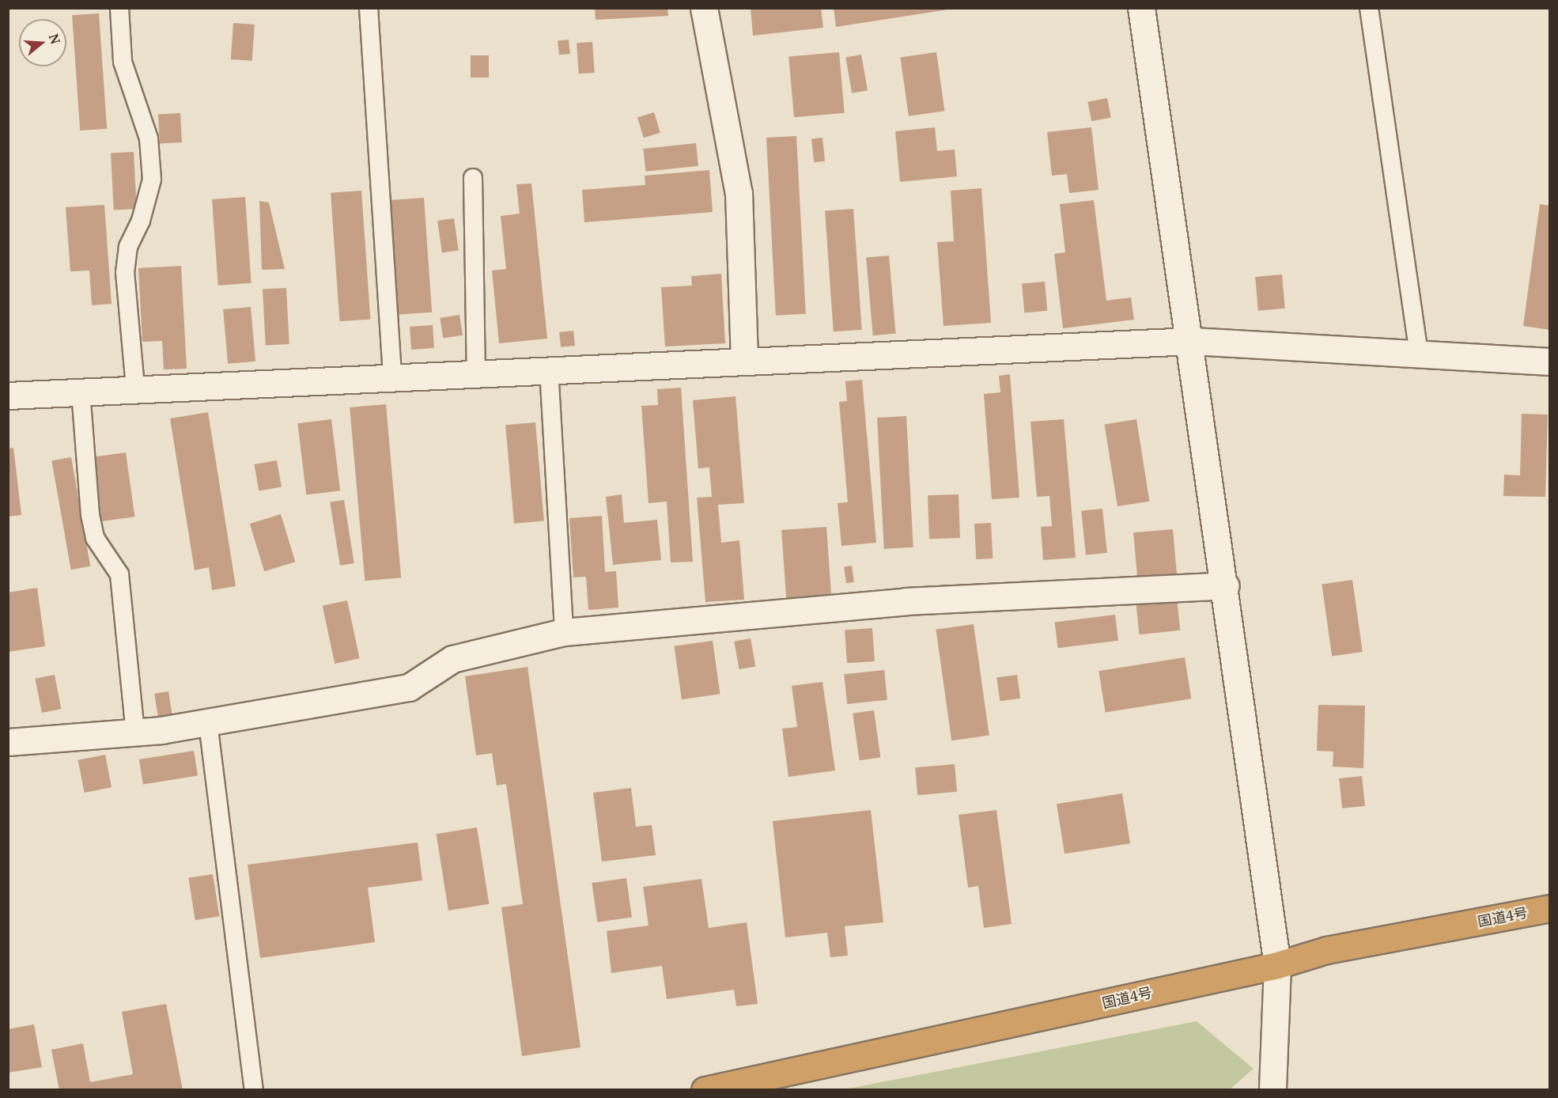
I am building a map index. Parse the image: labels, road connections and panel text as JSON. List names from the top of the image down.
{
  "streets": {
    "highway": ["国道4号"]
  },
  "north": "right"
}
